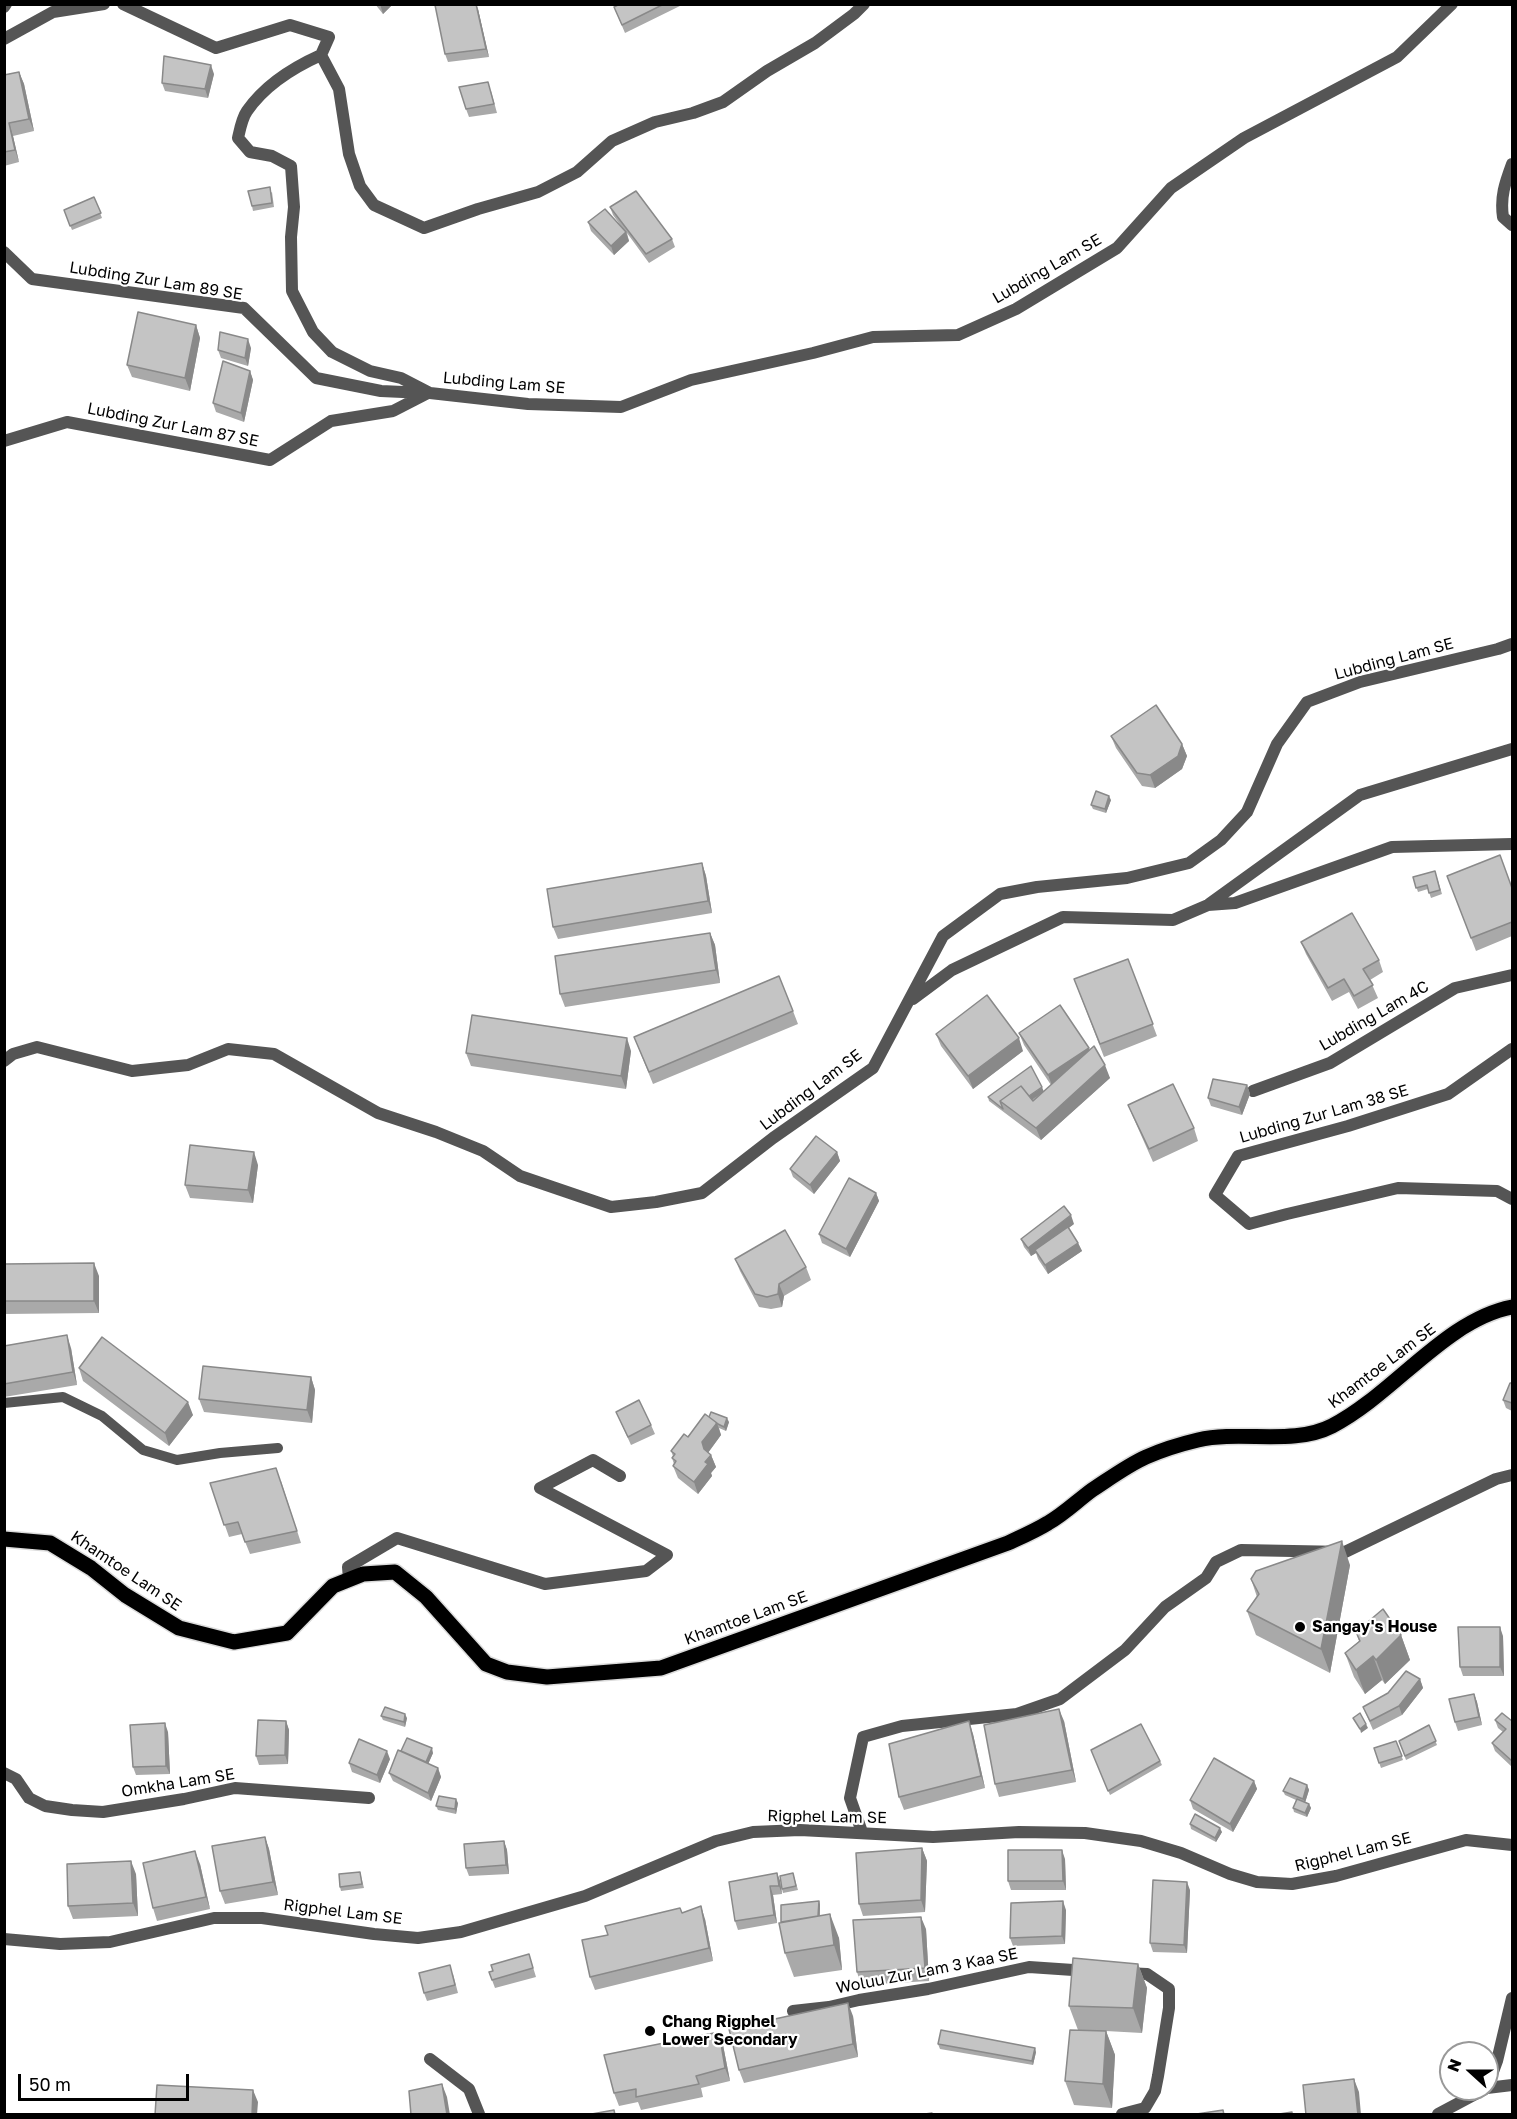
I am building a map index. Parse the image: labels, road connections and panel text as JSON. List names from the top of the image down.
{
  "streets": {
    "main road": ["Khamtoe Lam SE"],
    "street": [
      "Lubding Lam SE",
      "Lubding Zur Lam 89 SE",
      "Lubding Zur Lam 87 SE",
      "Lubding Lam 4C",
      "Lubding Zur Lam 38 SE",
      "Omkha Lam SE",
      "Rigphel Lam SE",
      "Woluu Zur Lam 3 Kaa SE"
    ]
  },
  "crossings": [
    ["Lubding Lam SE", "Lubding Zur Lam 89 SE"],
    ["Lubding Lam SE", "Lubding Zur Lam 87 SE"],
    ["Lubding Zur Lam 89 SE", "Lubding Zur Lam 87 SE"]
  ],
  "places": ["Sangay's House", "Chang Rigphel Lower Secondary"],
  "scale_bar": "50 m",
  "north": "left"
}
